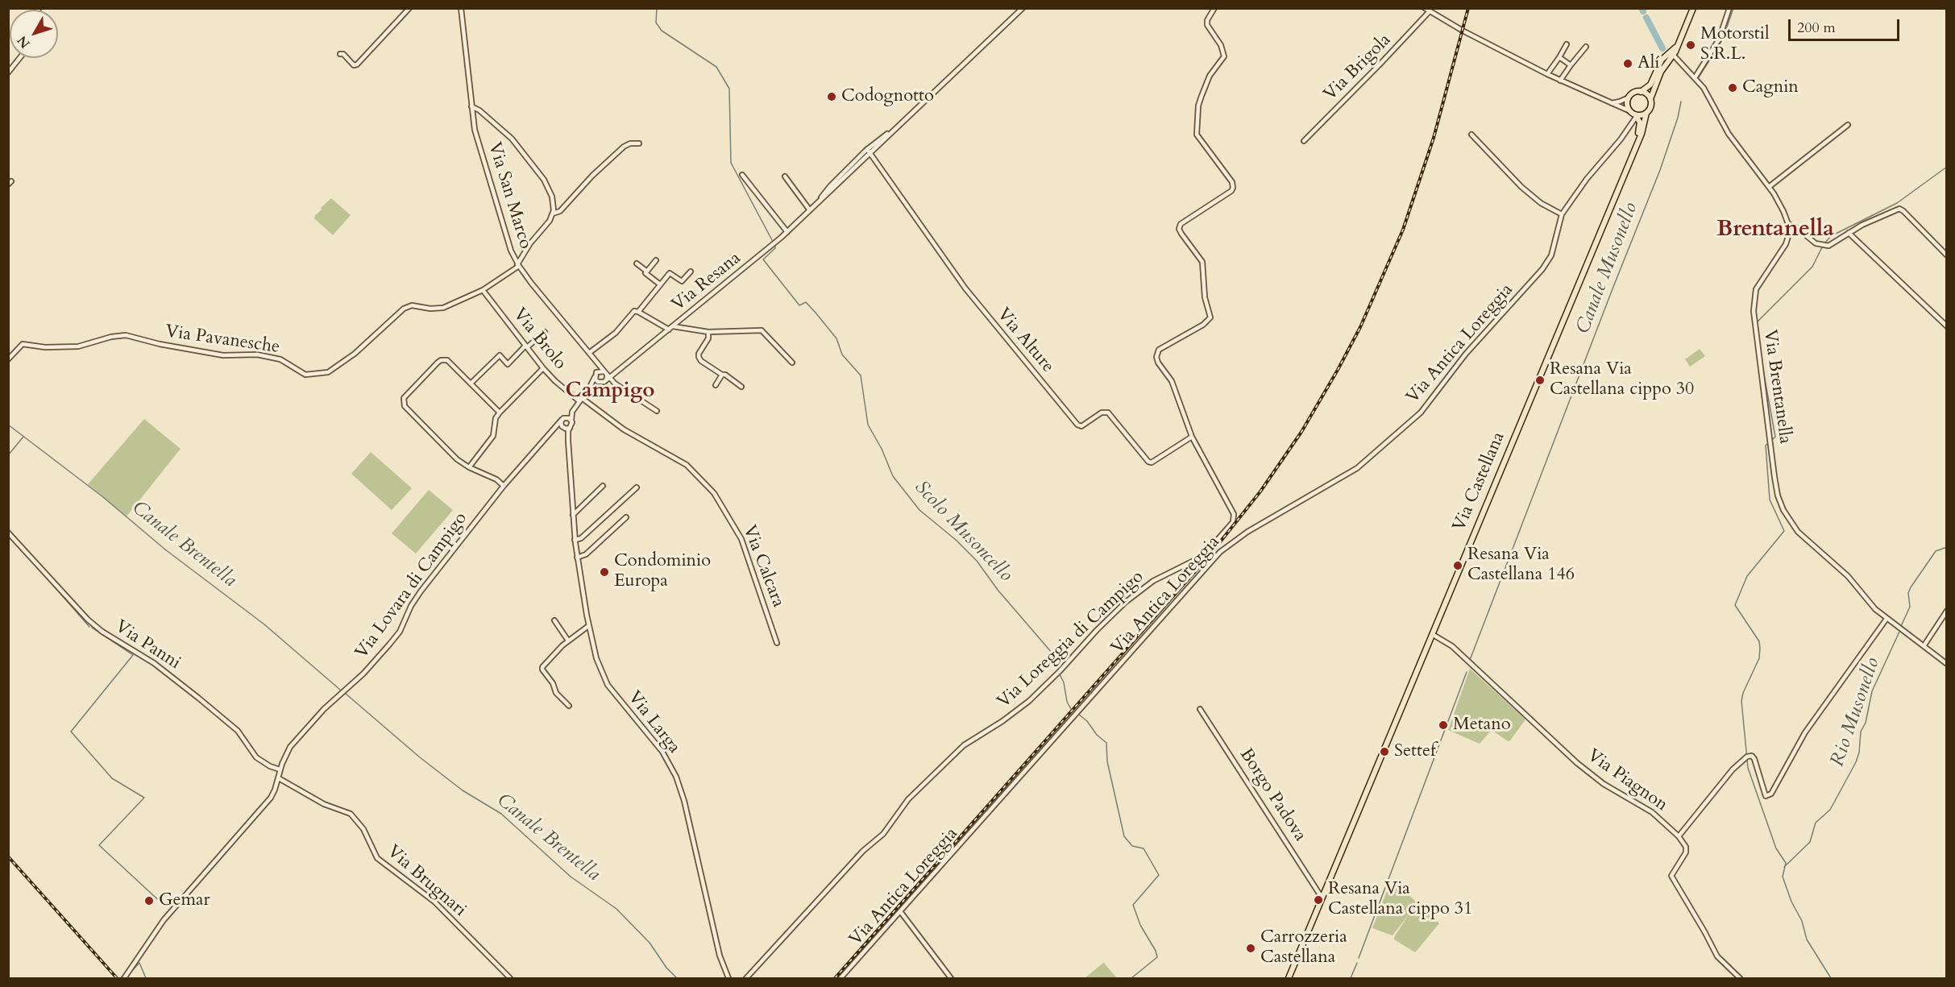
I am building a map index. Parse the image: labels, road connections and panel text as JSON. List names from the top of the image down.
{
  "streets": {
    "main road": ["Via Castellana"],
    "street": [
      "Via Brigola",
      "Via San Marco",
      "Via Resana",
      "Via Brolo",
      "Via Pavanesche",
      "Via Alture",
      "Via Antica Loreggia",
      "Via Brentanella",
      "Via Calcara",
      "Via Lovara di Campigo",
      "Via Loreggia di Campigo",
      "Via Panni",
      "Via Larga",
      "Via Piagnon",
      "Borgo Padova",
      "Via Brugnari"
    ]
  },
  "crossings": [
    ["Via San Marco", "Via Resana"],
    ["Via San Marco", "Via Pavanesche"],
    ["Via San Marco", "Via Lovara di Campigo"],
    ["Via Resana", "Via Alture"],
    ["Via Resana", "Via Lovara di Campigo"],
    ["Via Brolo", "Via Pavanesche"],
    ["Via Brolo", "Via Calcara"],
    ["Via Brolo", "Via Lovara di Campigo"],
    ["Via Alture", "Via Loreggia di Campigo"],
    ["Via Antica Loreggia", "Via Castellana"],
    ["Via Castellana", "Via Piagnon"],
    ["Via Castellana", "Borgo Padova"],
    ["Via Calcara", "Via Lovara di Campigo"],
    ["Via Lovara di Campigo", "Via Panni"],
    ["Via Lovara di Campigo", "Via Larga"],
    ["Via Lovara di Campigo", "Via Brugnari"]
  ],
  "districts": ["Brentanella", "Campigo"],
  "water": [
    "Canale Musonello",
    "Scolo Musoncello",
    "Canale Brentella",
    "Rio Musonello"
  ],
  "places": [
    "Motorstil S.R.L.",
    "Alí",
    "Cagnin",
    "Codognotto",
    "Resana Via Castellana cippo 30",
    "Resana Via Castellana 146",
    "Condominio Europa",
    "Metano",
    "Settef",
    "Resana Via Castellana cippo 31",
    "Gemar",
    "Carrozzeria Castellana"
  ],
  "scale_bar": "200 m",
  "north": "bottom left"
}
